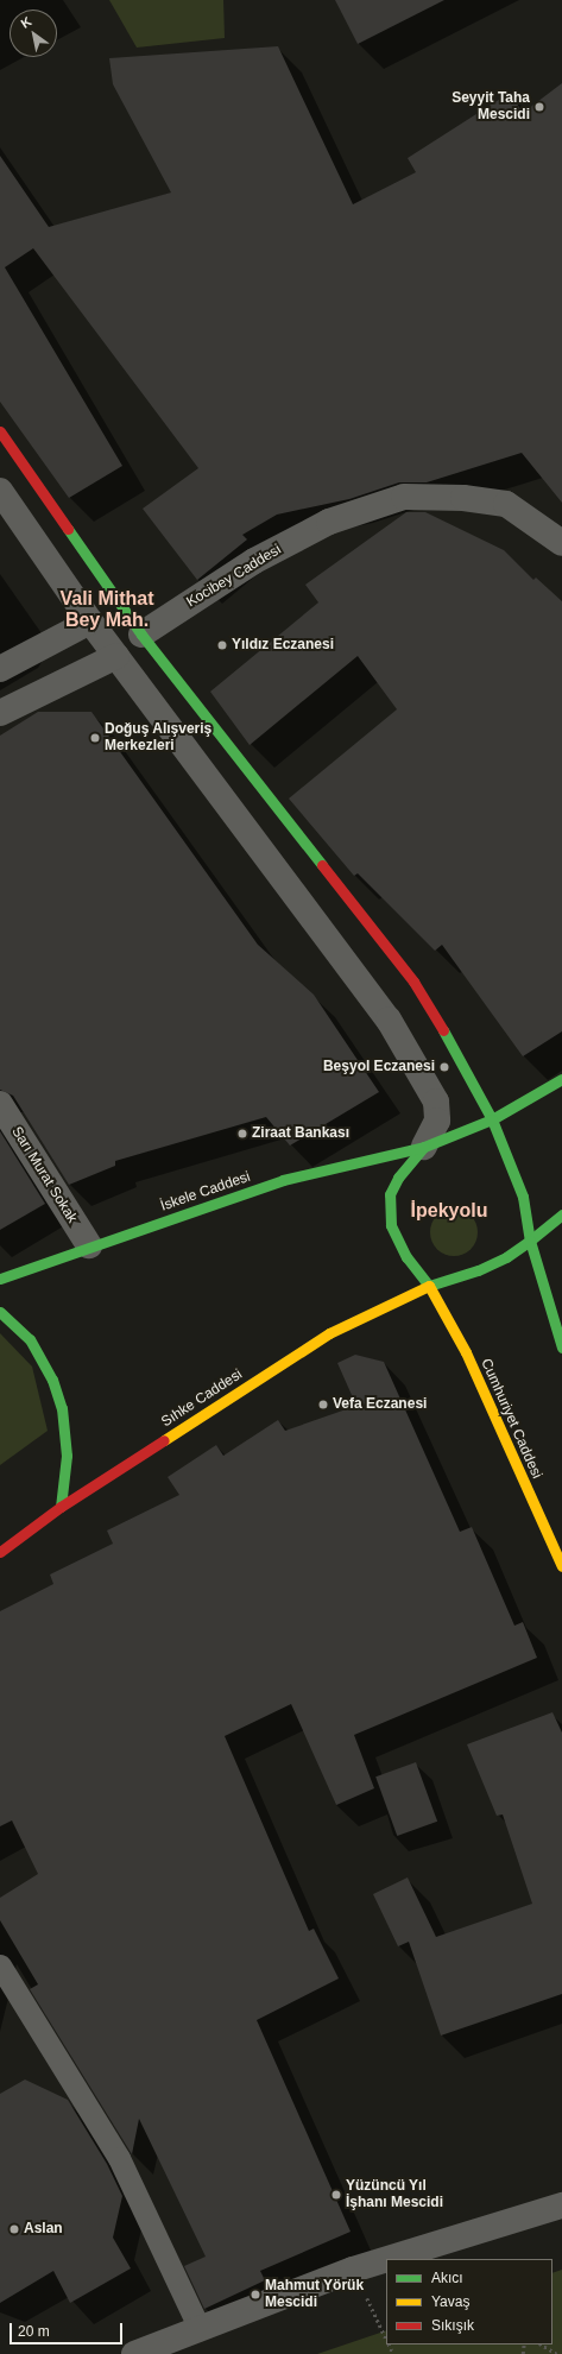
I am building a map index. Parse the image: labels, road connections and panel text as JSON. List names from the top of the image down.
{
  "streets": {
    "main road": ["İskele Caddesi", "Sıhke Caddesi", "Cumhuriyet Caddesi"],
    "street": ["Kocibey Caddesi", "Sarı Murat Sokak"]
  },
  "crossings": [
    ["Sarı Murat Sokak", "İskele Caddesi"],
    ["İskele Caddesi", "Sıhke Caddesi"],
    ["İskele Caddesi", "Cumhuriyet Caddesi"],
    ["Sıhke Caddesi", "Cumhuriyet Caddesi"]
  ],
  "districts": ["Vali Mithat Bey Mah.", "İpekyolu"],
  "places": [
    "Seyyit Taha Mescidi",
    "Yıldız Eczanesi",
    "Doğuş Alışveriş Merkezleri",
    "Beşyol Eczanesi",
    "Ziraat Bankası",
    "Vefa Eczanesi",
    "Yüzüncü Yıl İşhanı Mescidi",
    "Aslan",
    "Mahmut Yörük Mescidi"
  ],
  "legend": ["Akıcı", "Yavaş", "Sıkışık"],
  "scale_bar": "20 m",
  "north": "top left"
}
